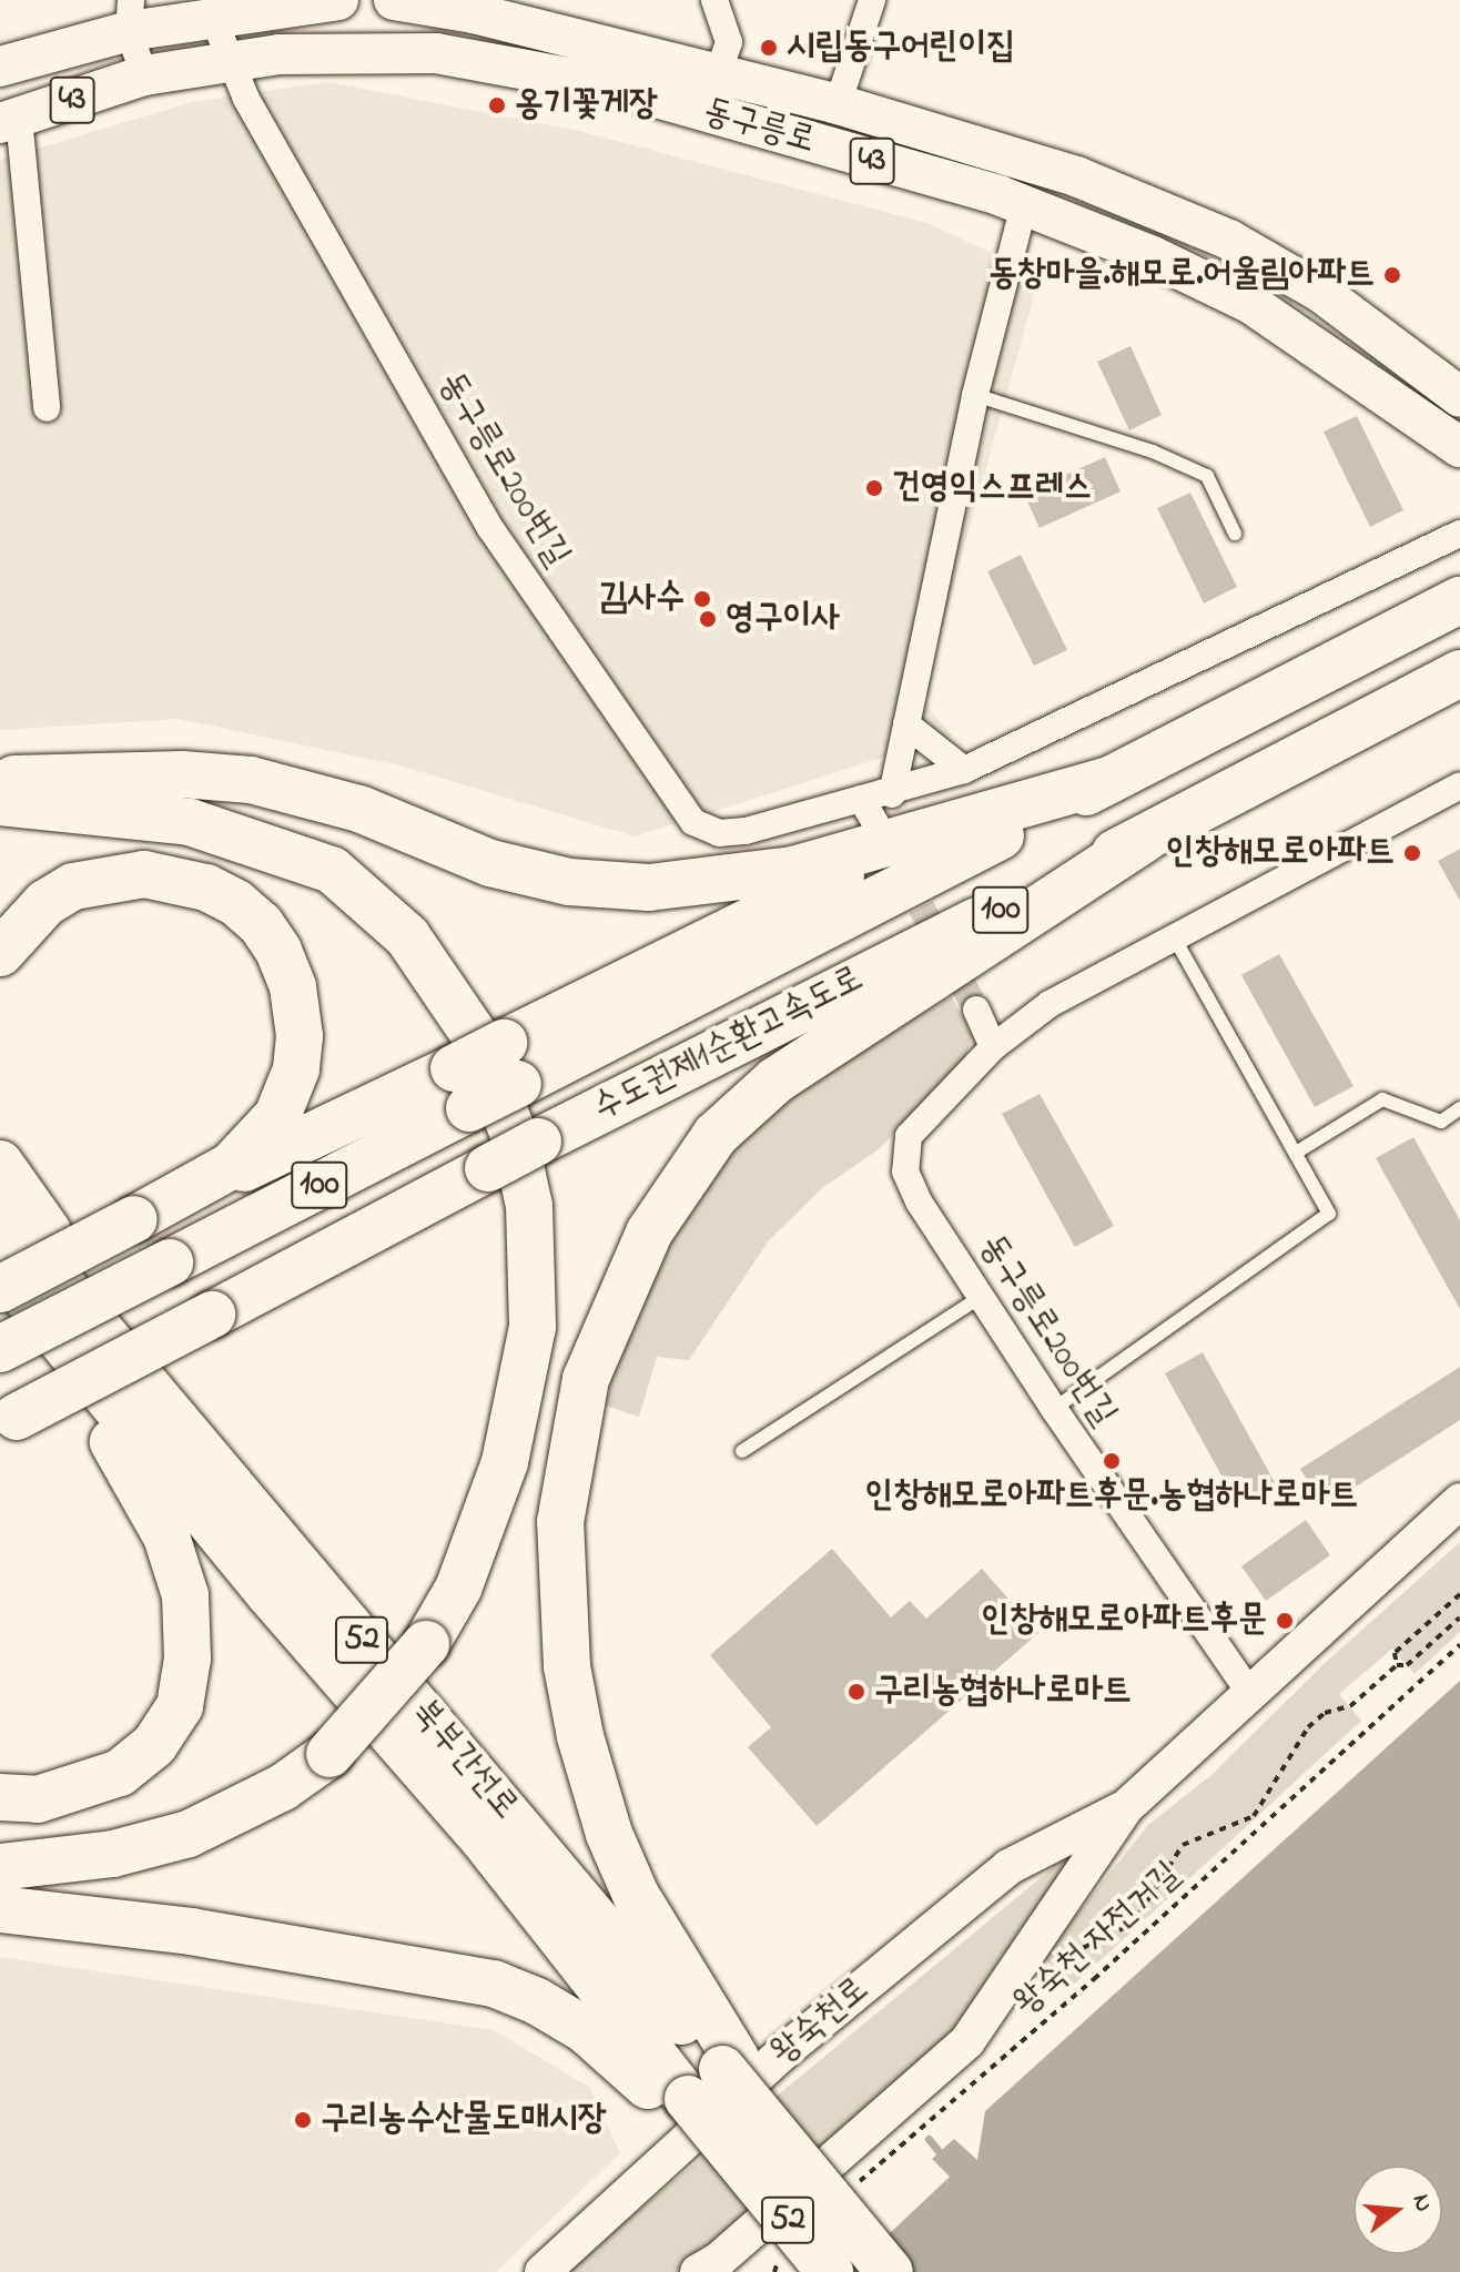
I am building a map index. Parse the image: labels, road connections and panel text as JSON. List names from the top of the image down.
{
  "streets": {
    "highway": [
      "100",
      "수도권제1순환고속도로",
      "52",
      "북부간선로"
    ],
    "main road": ["43", "동구릉로"],
    "street": ["동구릉로200번길", "왕숙천로"],
    "path": ["왕숙천 자전거길"]
  },
  "crossings": [
    ["43", "동구릉로200번길"],
    ["동구릉로", "동구릉로200번길"],
    ["동구릉로200번길", "왕숙천로"],
    ["52", "북부간선로"]
  ],
  "places": [
    "시립동구어린이집",
    "옹기꽃게장",
    "동창마을.해모로.어울림아파트",
    "건영익스프레스",
    "김사수",
    "영구이사",
    "인창해모로아파트",
    "인창해모로아파트후문.농협하나로마트",
    "인창해모로아파트후문",
    "구리농협하나로마트",
    "구리농수산물도매시장"
  ],
  "north": "right"
}
